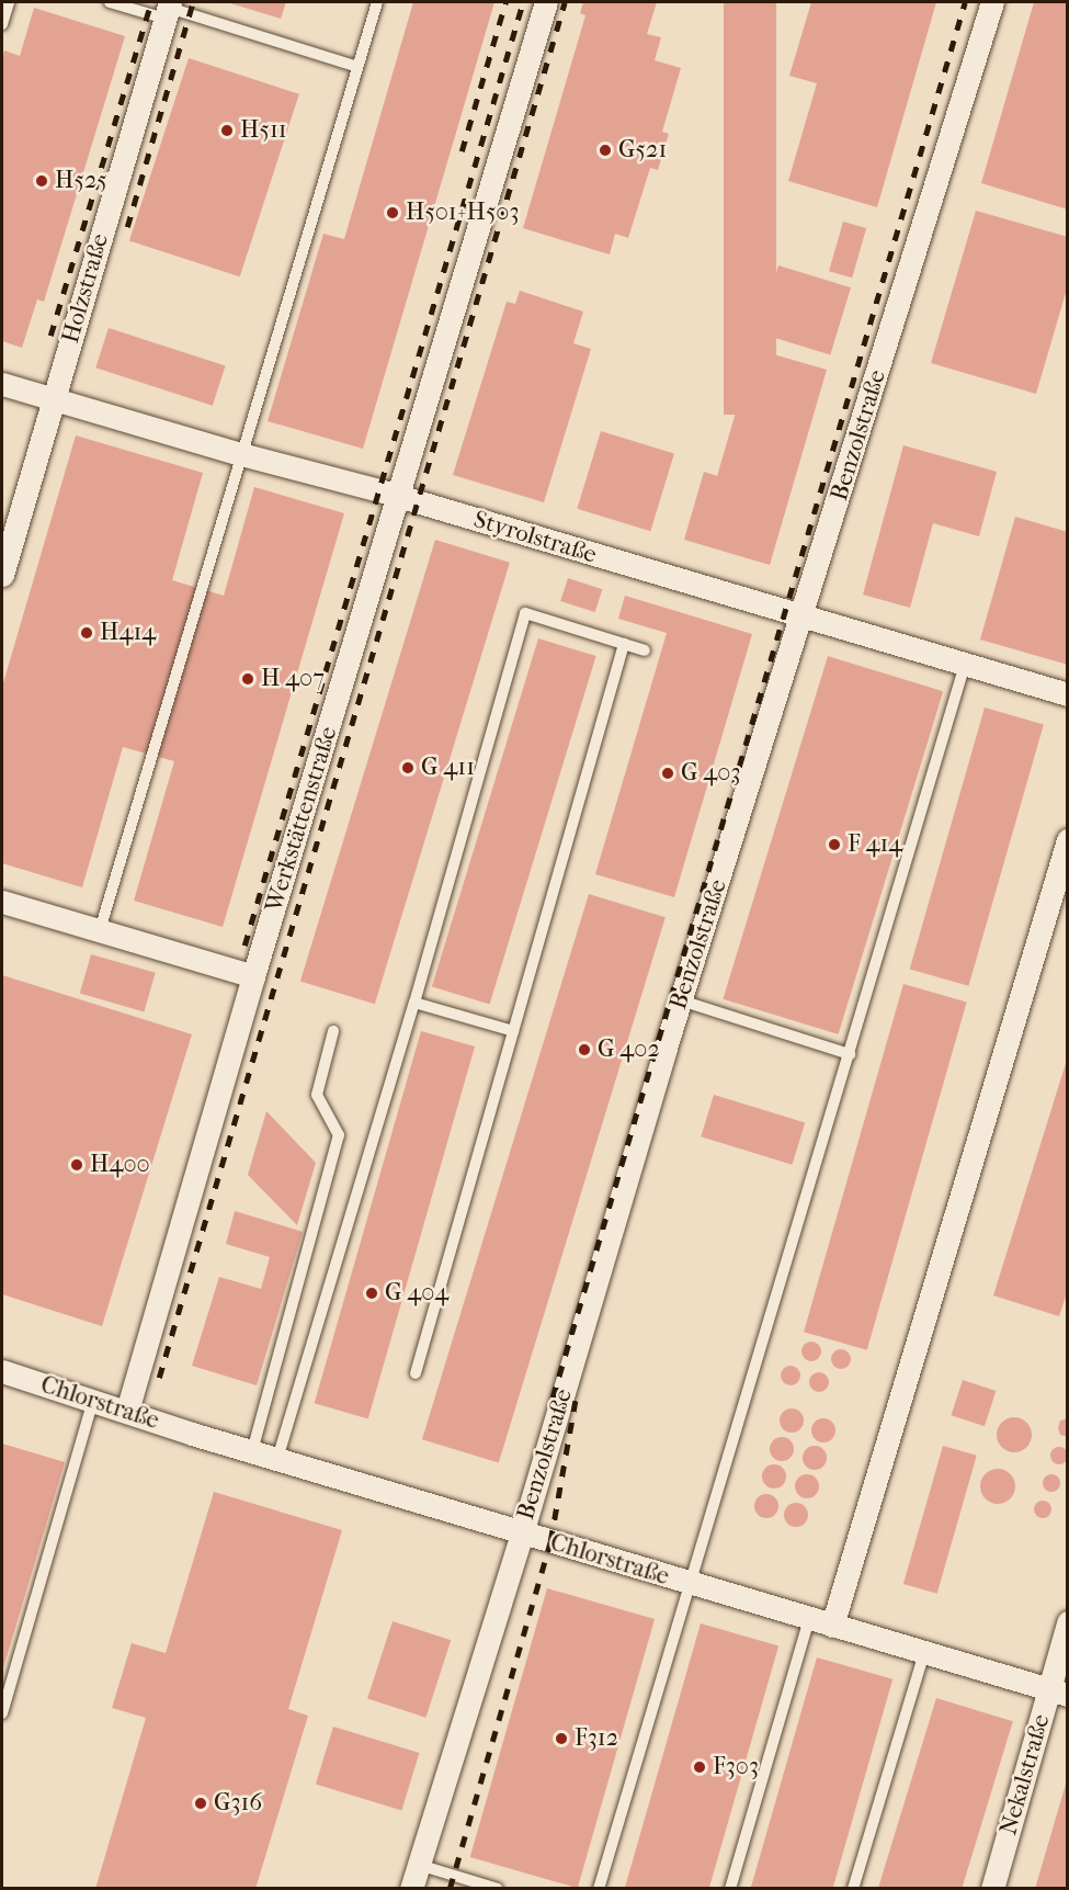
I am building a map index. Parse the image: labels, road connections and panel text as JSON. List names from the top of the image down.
{
  "streets": {
    "street": [
      "Holzstraße",
      "Benzolstraße",
      "Styrolstraße",
      "Werkstättenstraße",
      "Chlorstraße",
      "Nekalstraße"
    ]
  },
  "crossings": [
    ["Holzstraße", "Styrolstraße"],
    ["Benzolstraße", "Styrolstraße"],
    ["Benzolstraße", "Chlorstraße"],
    ["Styrolstraße", "Werkstättenstraße"],
    ["Werkstättenstraße", "Chlorstraße"],
    ["Chlorstraße", "Nekalstraße"]
  ],
  "places": [
    "H511",
    "G521",
    "H525",
    "H501+H503",
    "H414",
    "H 407",
    "G 411",
    "G 403",
    "F 414",
    "G 402",
    "H400",
    "G 404",
    "F312",
    "F303",
    "G316"
  ]
}
